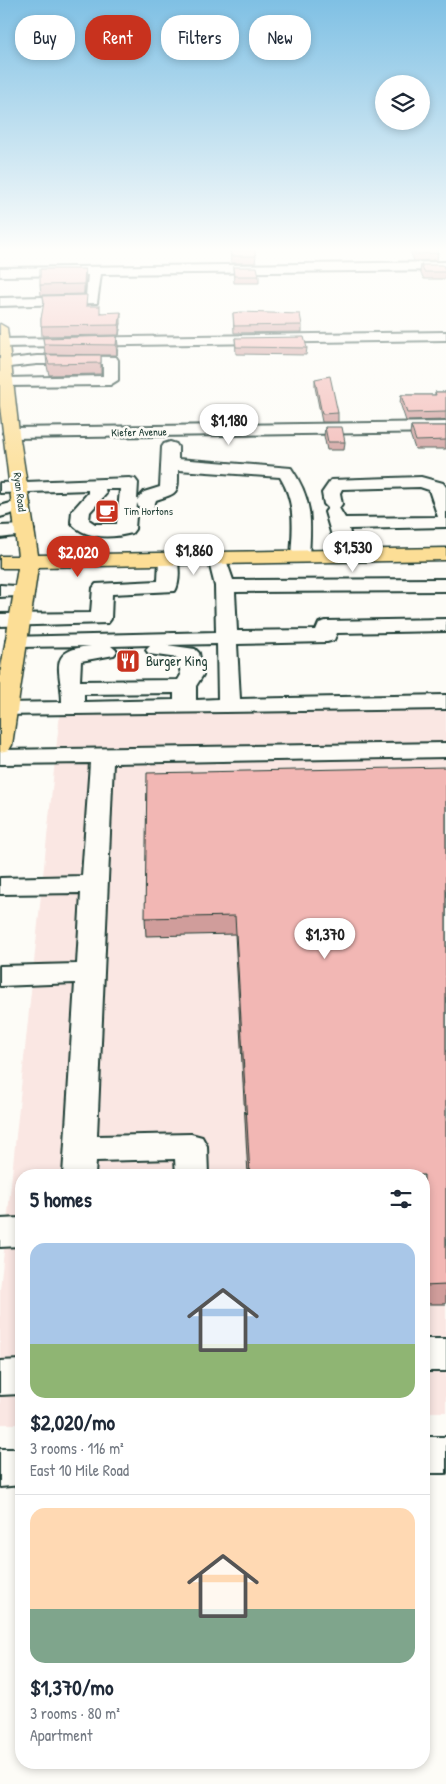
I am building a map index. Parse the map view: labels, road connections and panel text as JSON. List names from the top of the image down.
{
  "streets": {
    "main road": ["Ryan Road"],
    "street": ["Kiefer Avenue"]
  },
  "crossings": [
    ["Kiefer Avenue", "Ryan Road"]
  ],
  "places": {
    "cafe": ["Tim Hortons"],
    "restaurant": ["Burger King"]
  },
  "page": {
    "chip": [
      "Buy",
      "Rent",
      "Filters",
      "New"
    ],
    "price": [
      "$1,180",
      "$1,530",
      "$1,860",
      "$2,020",
      "$1,370"
    ],
    "heading": "5 homes",
    "list": [
      {
        "name": "$2,020/mo",
        "note": "3 rooms · 116 m² · East 10 Mile Road"
      },
      {
        "name": "$1,370/mo",
        "note": "3 rooms · 80 m² · Apartment"
      }
    ]
  }
}
